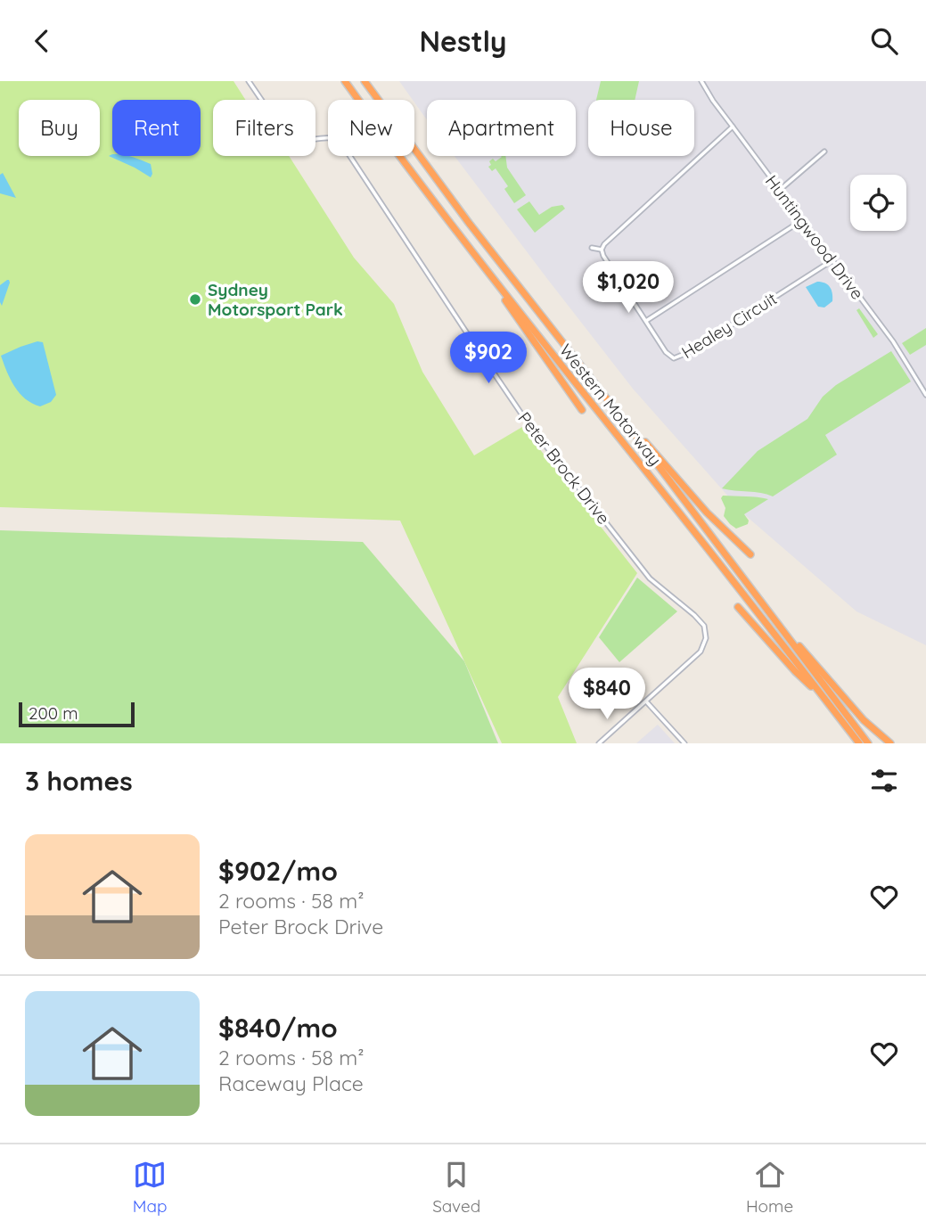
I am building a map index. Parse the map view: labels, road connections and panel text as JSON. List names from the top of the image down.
{
  "streets": {
    "highway": ["Western Motorway"],
    "street": ["Huntingwood Drive", "Healey Circuit", "Peter Brock Drive"]
  },
  "crossings": [
    ["Huntingwood Drive", "Healey Circuit"]
  ],
  "places": ["Sydney Motorsport Park"],
  "scale_bar": "200 m",
  "page": {
    "header": "Nestly",
    "chip": [
      "Buy",
      "Rent",
      "Filters",
      "New",
      "Apartment",
      "House"
    ],
    "price": ["$1,020", "$902", "$840"],
    "scale": "200 m",
    "heading": "3 homes",
    "list": [
      {
        "name": "$902/mo",
        "note": "2 rooms · 58 m² · Peter Brock Drive"
      },
      {
        "name": "$840/mo",
        "note": "2 rooms · 58 m² · Raceway Place"
      }
    ],
    "tabs": ["Map", "Saved", "Home"]
  }
}
